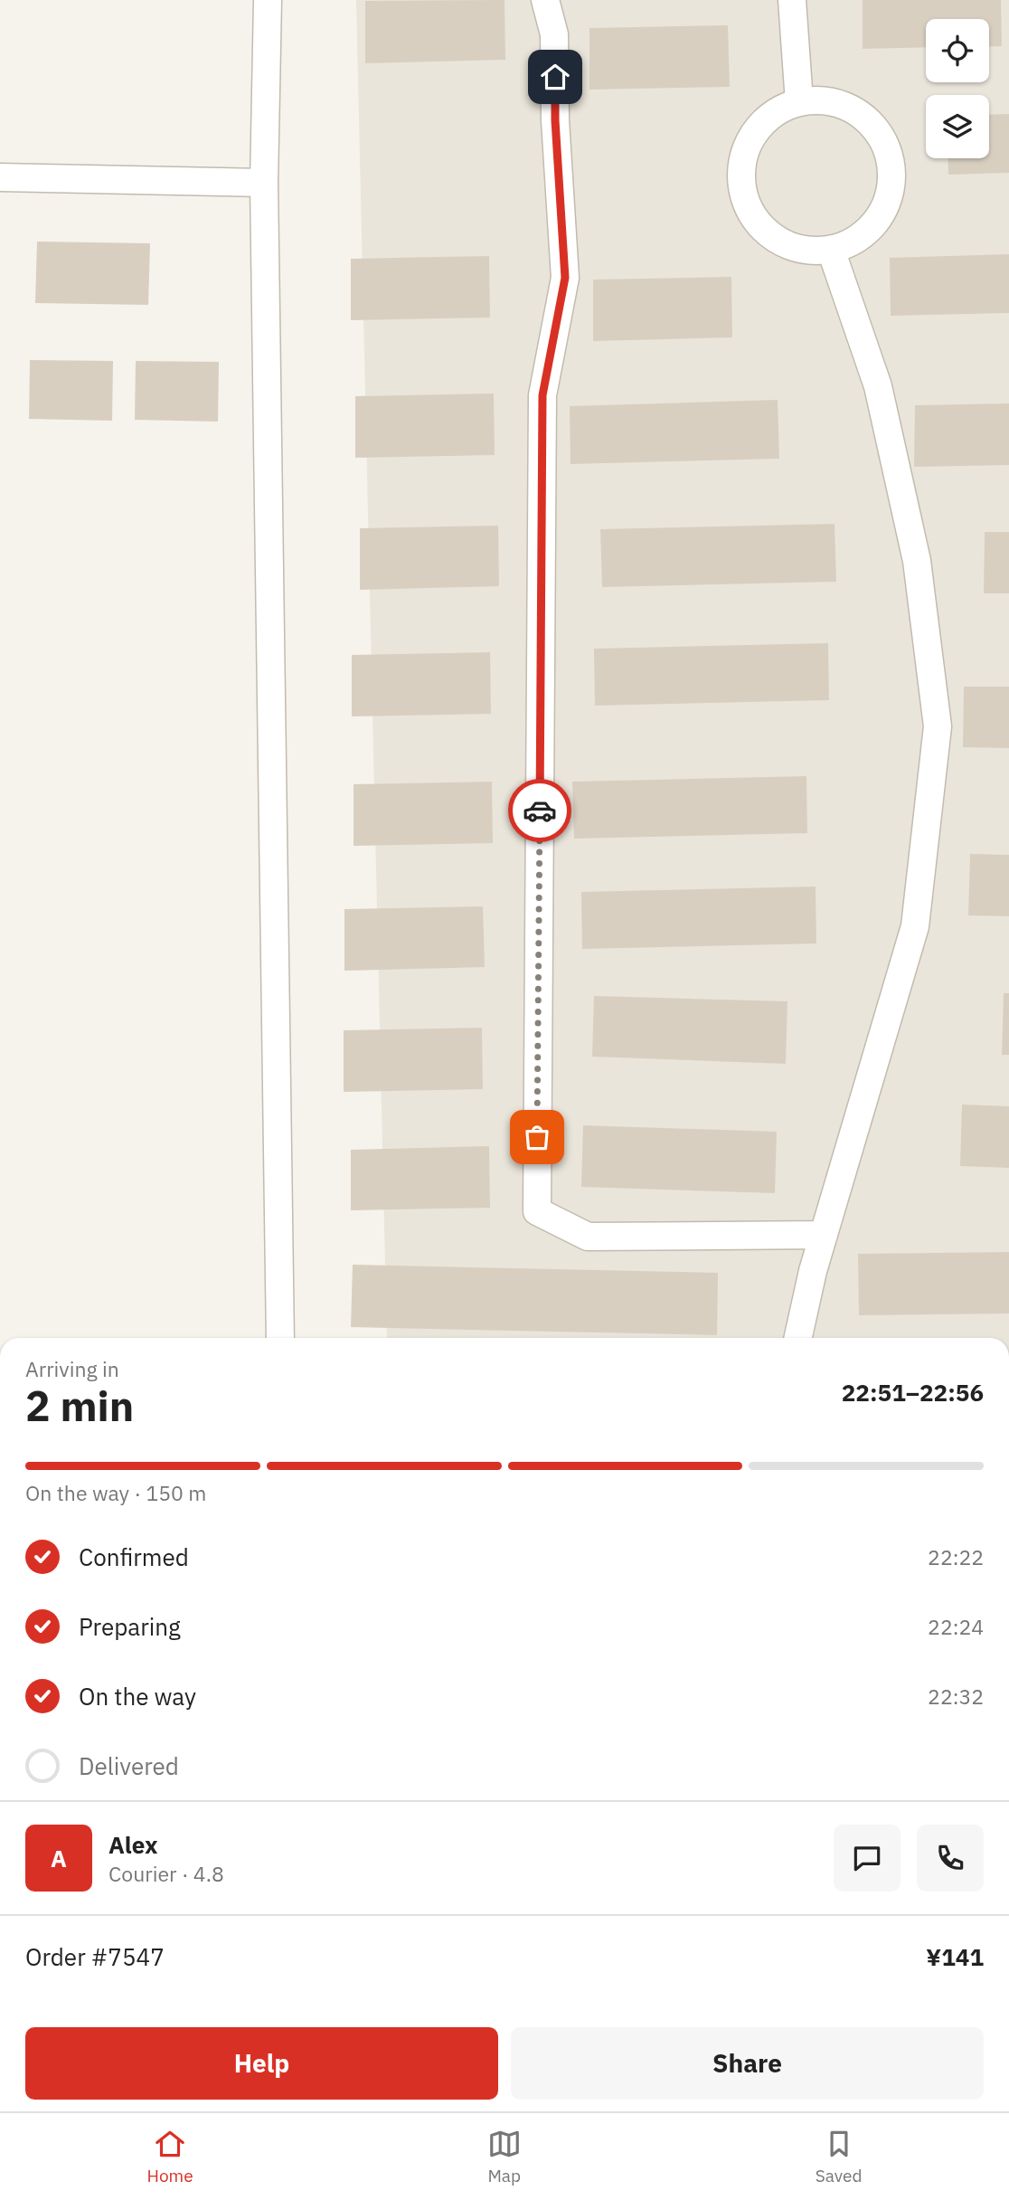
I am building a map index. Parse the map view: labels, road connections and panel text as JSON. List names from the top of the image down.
{
  "page": {
    "heading": ["2 min", "Arriving in", "22:51–22:56"],
    "panel": [
      "Alex",
      "Courier · 4.8",
      "Order #7547",
      "¥141"
    ],
    "bar": "On the way · 150 m",
    "list": [
      ["Confirmed", "22:22"],
      ["Preparing", "22:24"],
      ["On the way", "22:32"],
      "Delivered"
    ],
    "round": "A",
    "buttons": ["Help", "Share"],
    "tabs": ["Home", "Map", "Saved"]
  }
}
